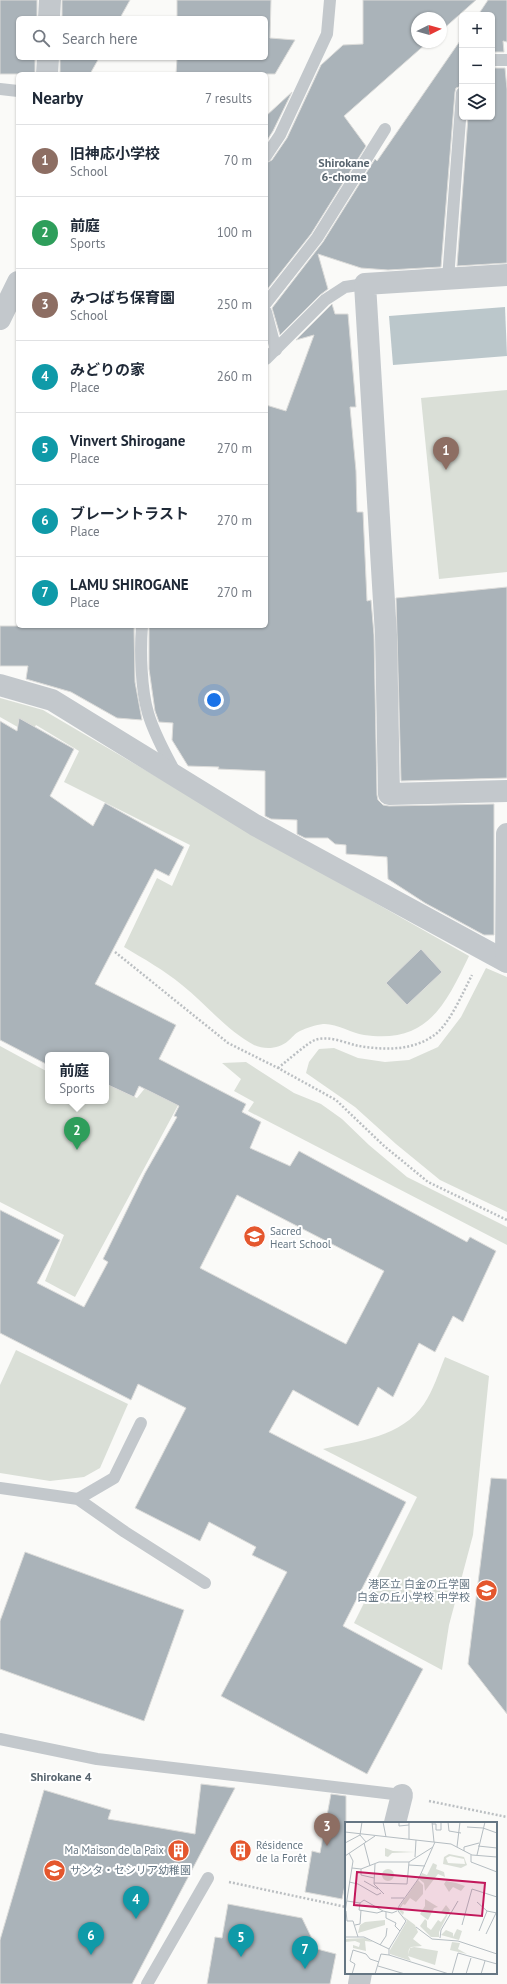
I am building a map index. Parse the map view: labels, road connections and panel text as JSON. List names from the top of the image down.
{
  "districts": ["Shirokane 6-chome", "Shirokane 4"],
  "places": {
    "school or university": ["Sacred Heart School", "港区立 白金の丘学園 白金の丘小学校 中学校", "サンタ・セシリア幼稚園"],
    "building": ["Ma Maison de la Paix", "Résidence de la Forêt"]
  },
  "north": "right",
  "page": {
    "map_buttons": ["+", "−"],
    "search": "Search here",
    "heading": ["Nearby", "7 results"],
    "list": [
      {
        "mark": "1",
        "name": "旧神応小学校",
        "note": "School",
        "value": "70 m"
      },
      {
        "mark": "2",
        "name": "前庭",
        "note": "Sports",
        "value": "100 m"
      },
      {
        "mark": "3",
        "name": "みつばち保育園",
        "note": "School",
        "value": "250 m"
      },
      {
        "mark": "4",
        "name": "みどりの家",
        "note": "Place",
        "value": "260 m"
      },
      {
        "mark": "5",
        "name": "Vinvert Shirogane",
        "note": "Place",
        "value": "270 m"
      },
      {
        "mark": "6",
        "name": "ブレーントラスト",
        "note": "Place",
        "value": "270 m"
      },
      {
        "mark": "7",
        "name": "LAMU SHIROGANE",
        "note": "Place",
        "value": "270 m"
      }
    ],
    "pins": [
      "1",
      "2",
      "3",
      "4",
      "6",
      "5",
      "7"
    ],
    "popup": ["前庭", "Sports"]
  }
}
